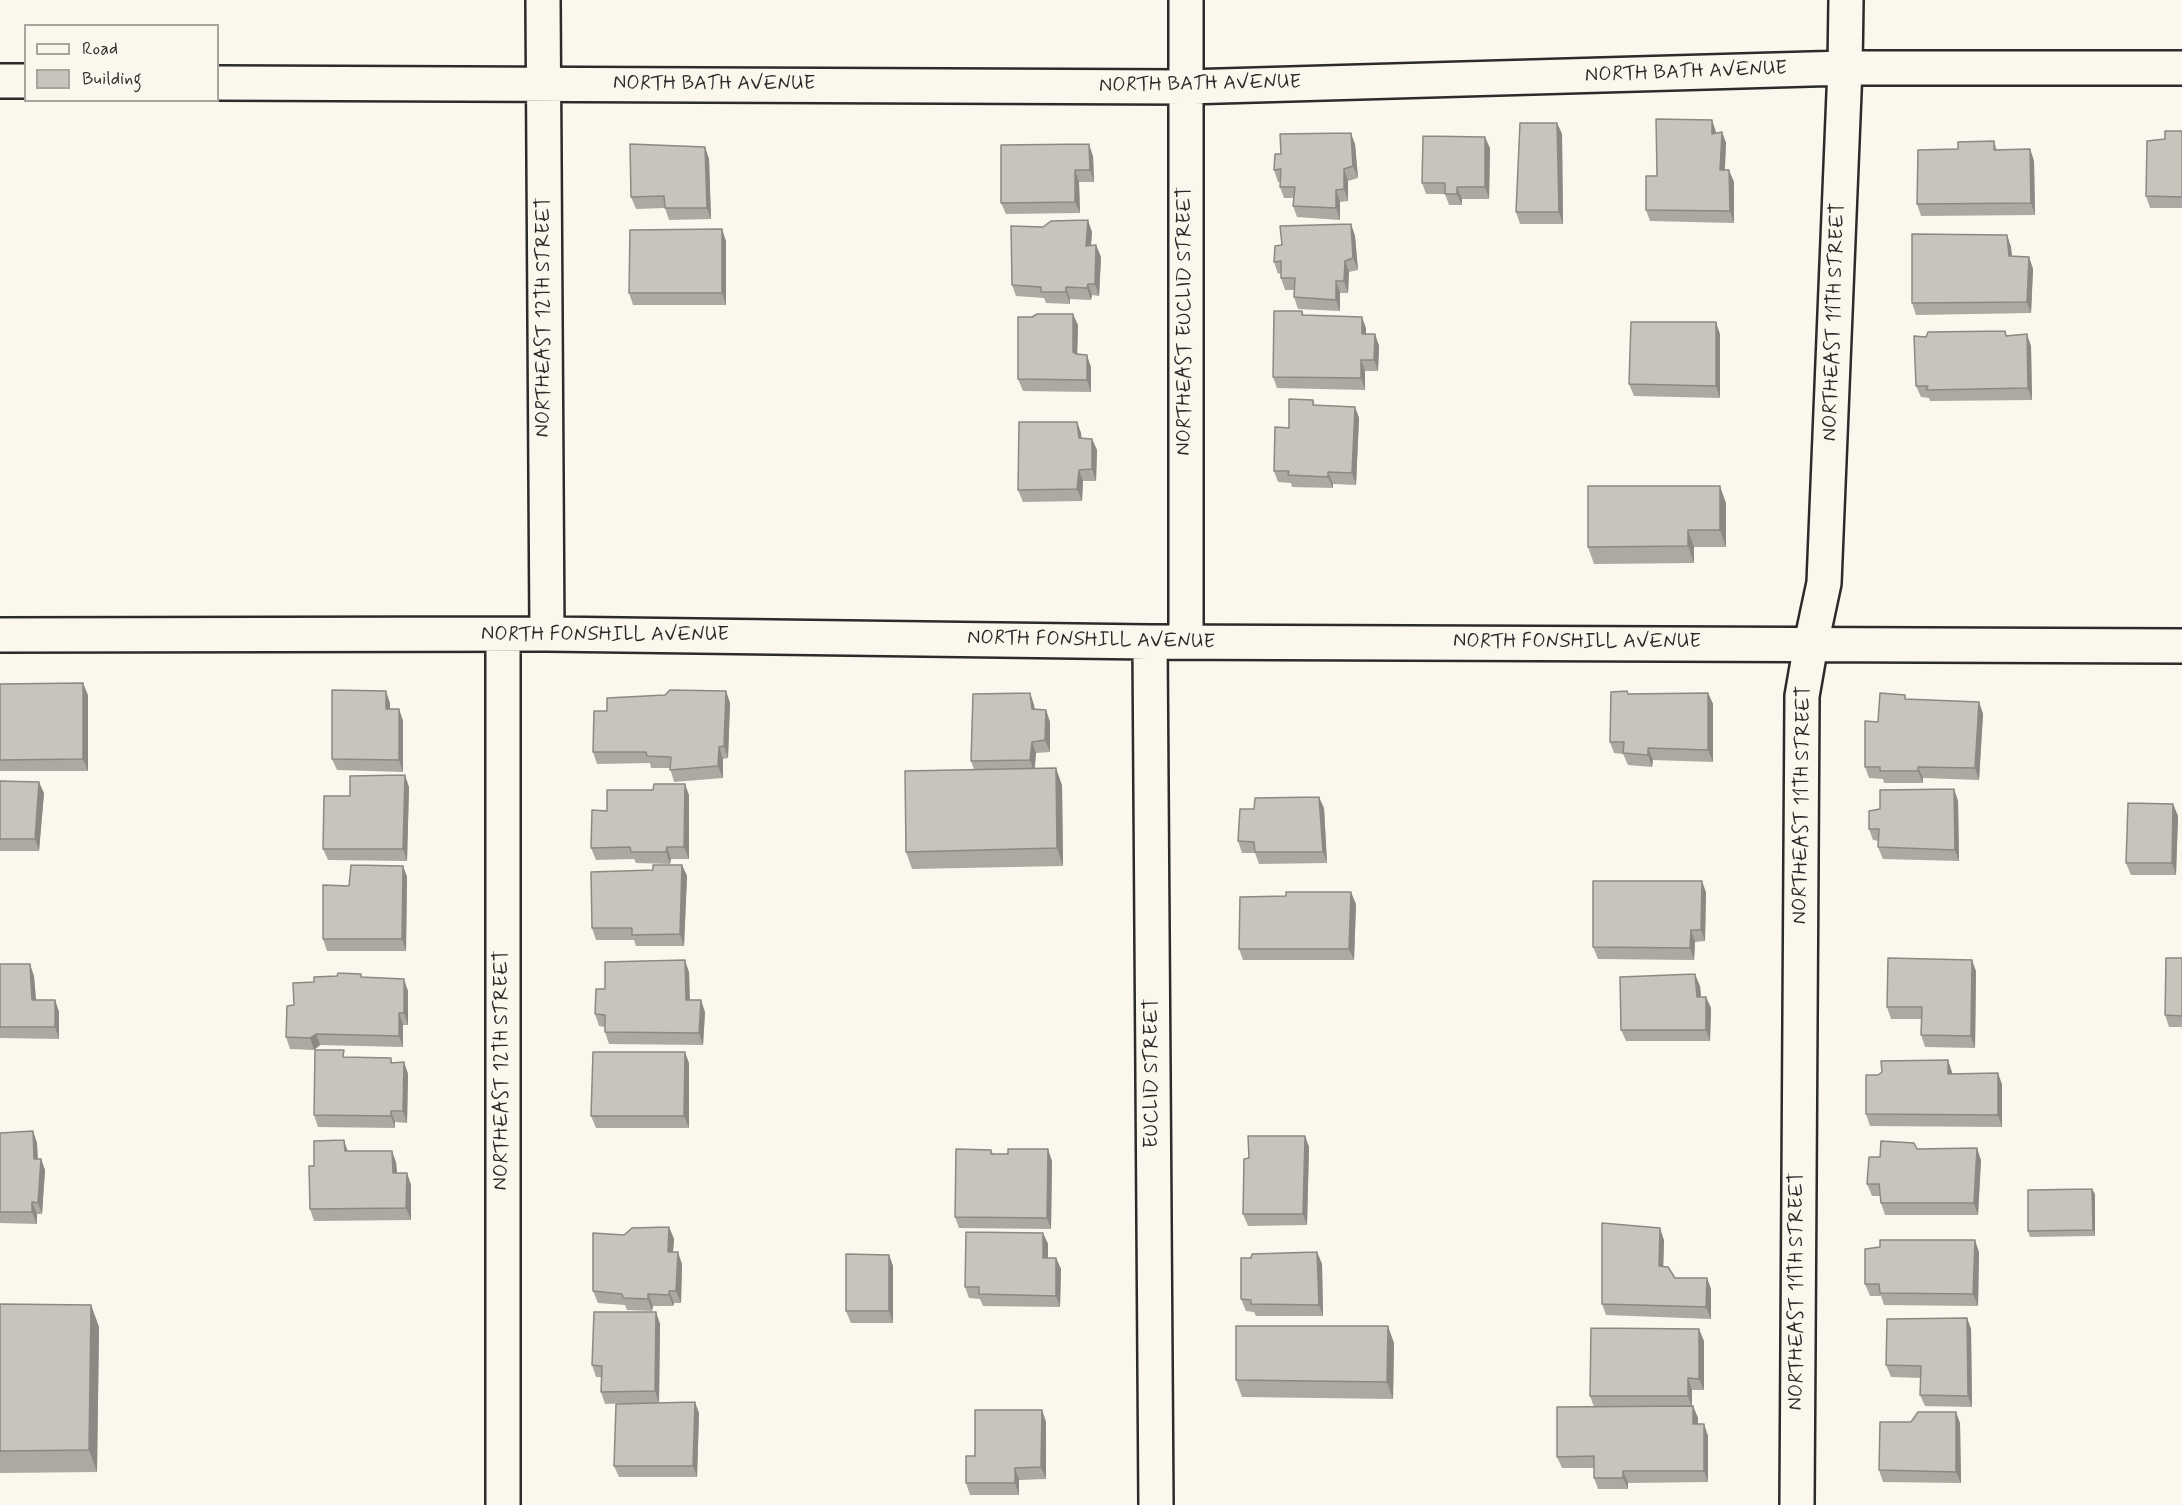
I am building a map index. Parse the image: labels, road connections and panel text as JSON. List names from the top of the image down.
{
  "streets": {
    "street": [
      "NORTH BATH AVENUE",
      "NORTHEAST 12TH STREET",
      "NORTHEAST EUCLID STREET",
      "NORTHEAST 11TH STREET",
      "NORTH FONSHILL AVENUE",
      "EUCLID STREET"
    ]
  },
  "crossings": [
    ["NORTH BATH AVENUE", "NORTHEAST 12TH STREET"],
    ["NORTH BATH AVENUE", "NORTHEAST EUCLID STREET"],
    ["NORTH BATH AVENUE", "NORTHEAST 11TH STREET"],
    ["NORTHEAST 12TH STREET", "NORTH FONSHILL AVENUE"],
    ["NORTHEAST EUCLID STREET", "NORTH FONSHILL AVENUE"],
    ["NORTHEAST 11TH STREET", "NORTH FONSHILL AVENUE"],
    ["NORTH FONSHILL AVENUE", "EUCLID STREET"]
  ],
  "legend": ["Road", "Building"]
}
